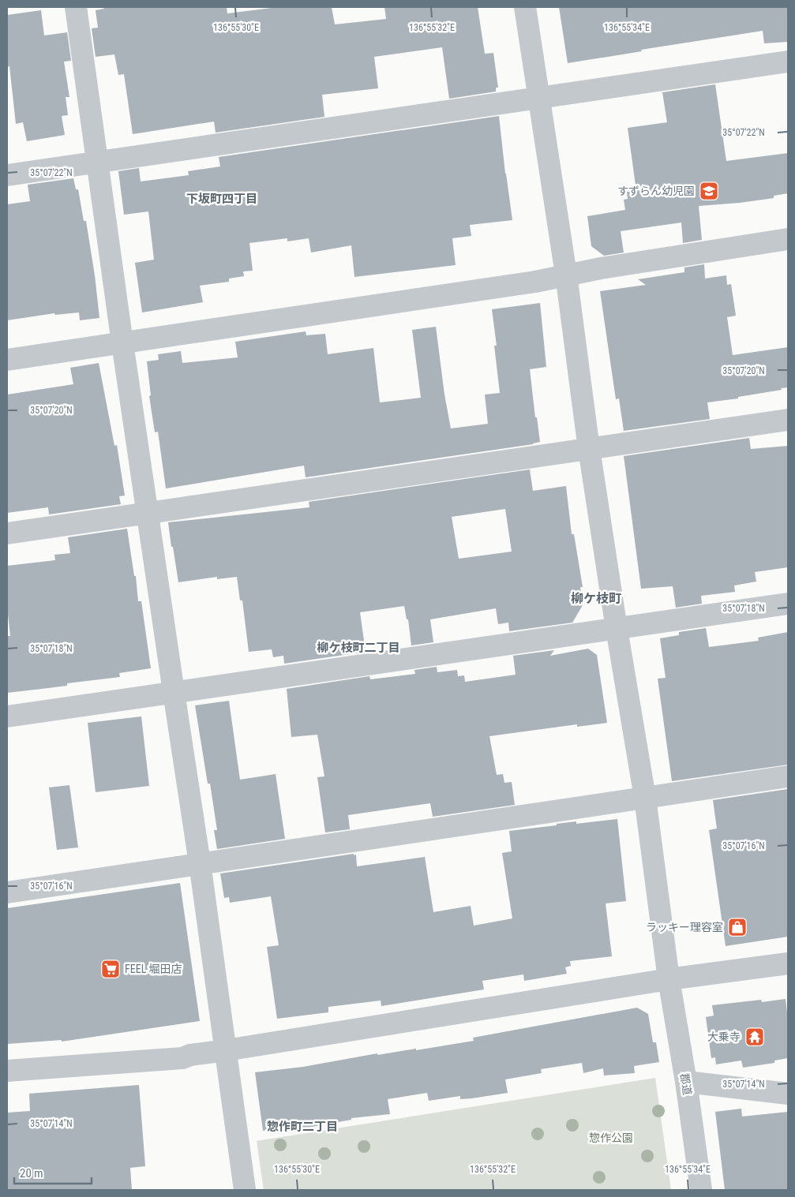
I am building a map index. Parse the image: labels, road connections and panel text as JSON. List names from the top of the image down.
{
  "streets": {
    "street": ["郡道"]
  },
  "districts": [
    "下坂町四丁目",
    "柳ケ枝町",
    "柳ケ枝町二丁目",
    "惣作町二丁目"
  ],
  "parks": ["惣作公園"],
  "places": {
    "school or university": ["すずらん幼児園"],
    "shop": ["ラッキー理容室"],
    "supermarket": ["FEEL 堀田店"],
    "temple": ["大乗寺"]
  },
  "scale_bar": "20 m",
  "coordinates": [
    "136°55'30\"E",
    "136°55'32\"E",
    "136°55'34\"E",
    "35°07'22\"N",
    "35°07'20\"N",
    "35°07'18\"N",
    "35°07'16\"N",
    "35°07'14\"N"
  ]
}
